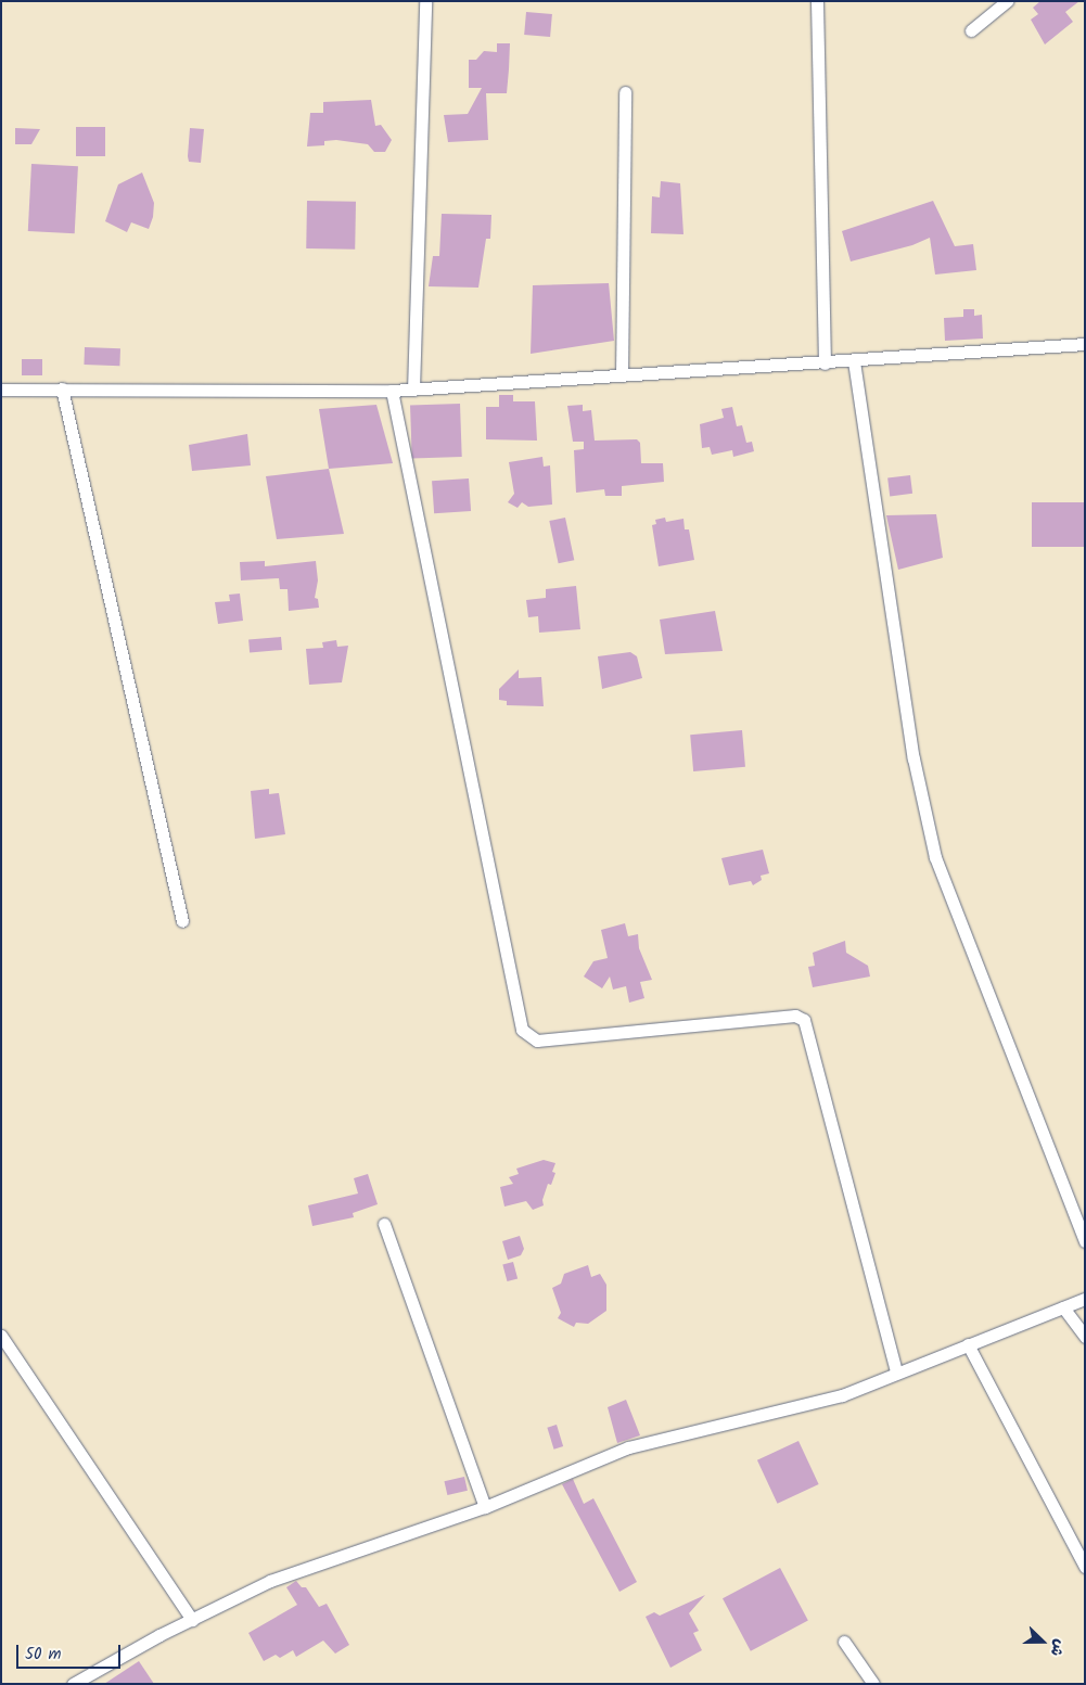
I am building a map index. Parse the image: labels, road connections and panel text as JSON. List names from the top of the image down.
{
  "scale_bar": "50 m",
  "north": "right"
}
